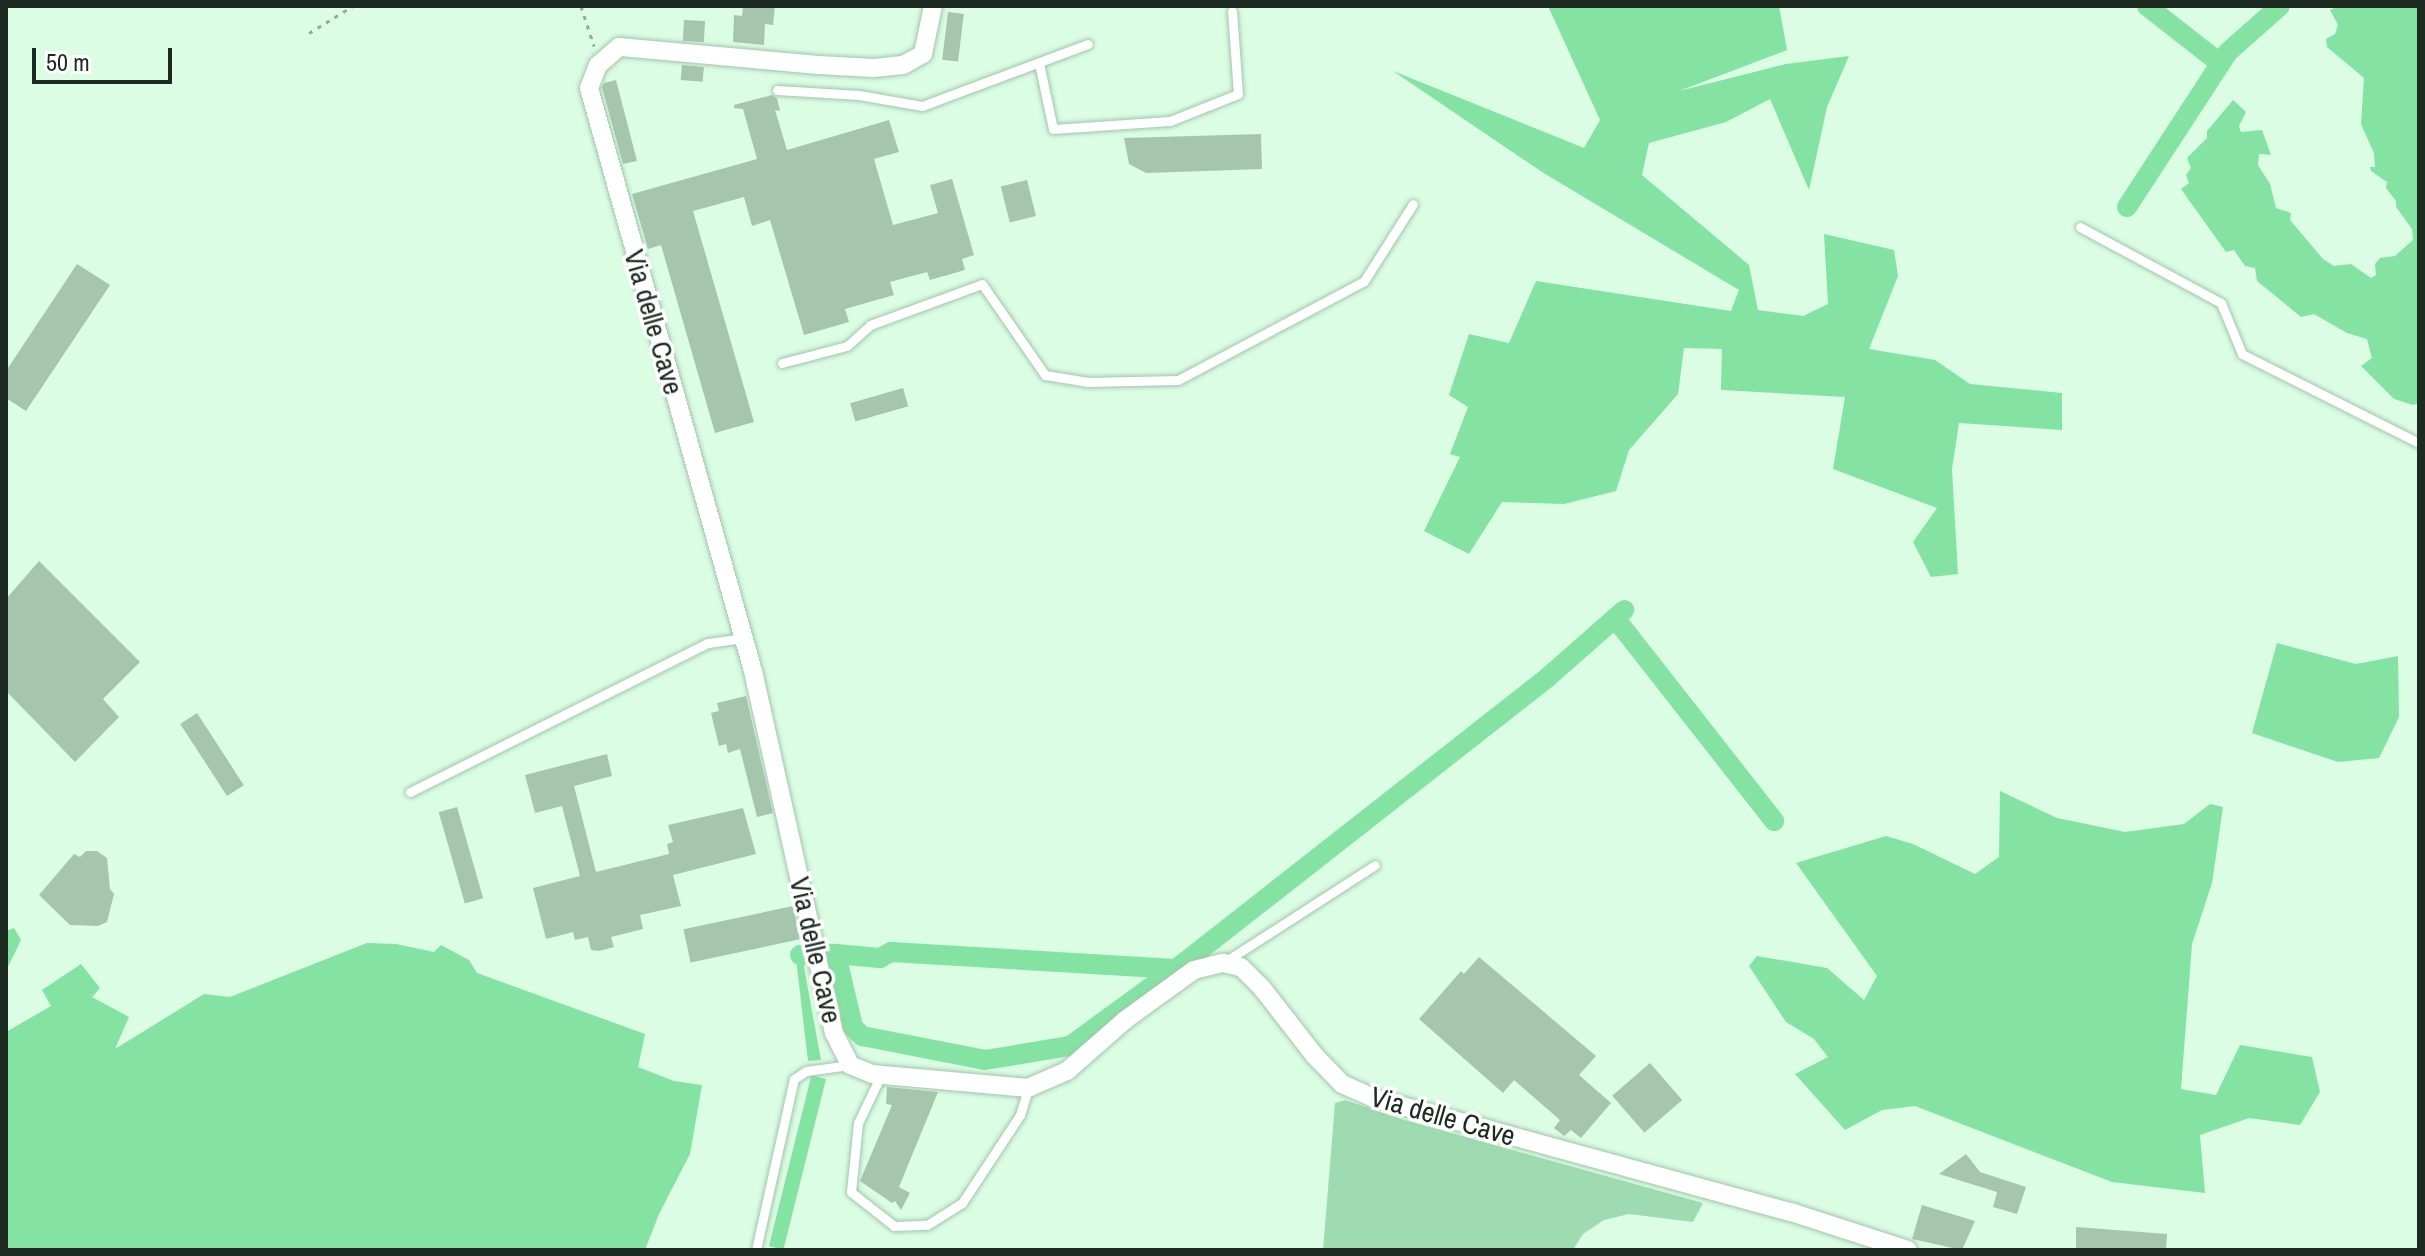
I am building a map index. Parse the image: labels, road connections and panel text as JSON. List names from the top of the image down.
{
  "streets": {
    "street": ["Via delle Cave"]
  },
  "scale_bar": "50 m"
}
